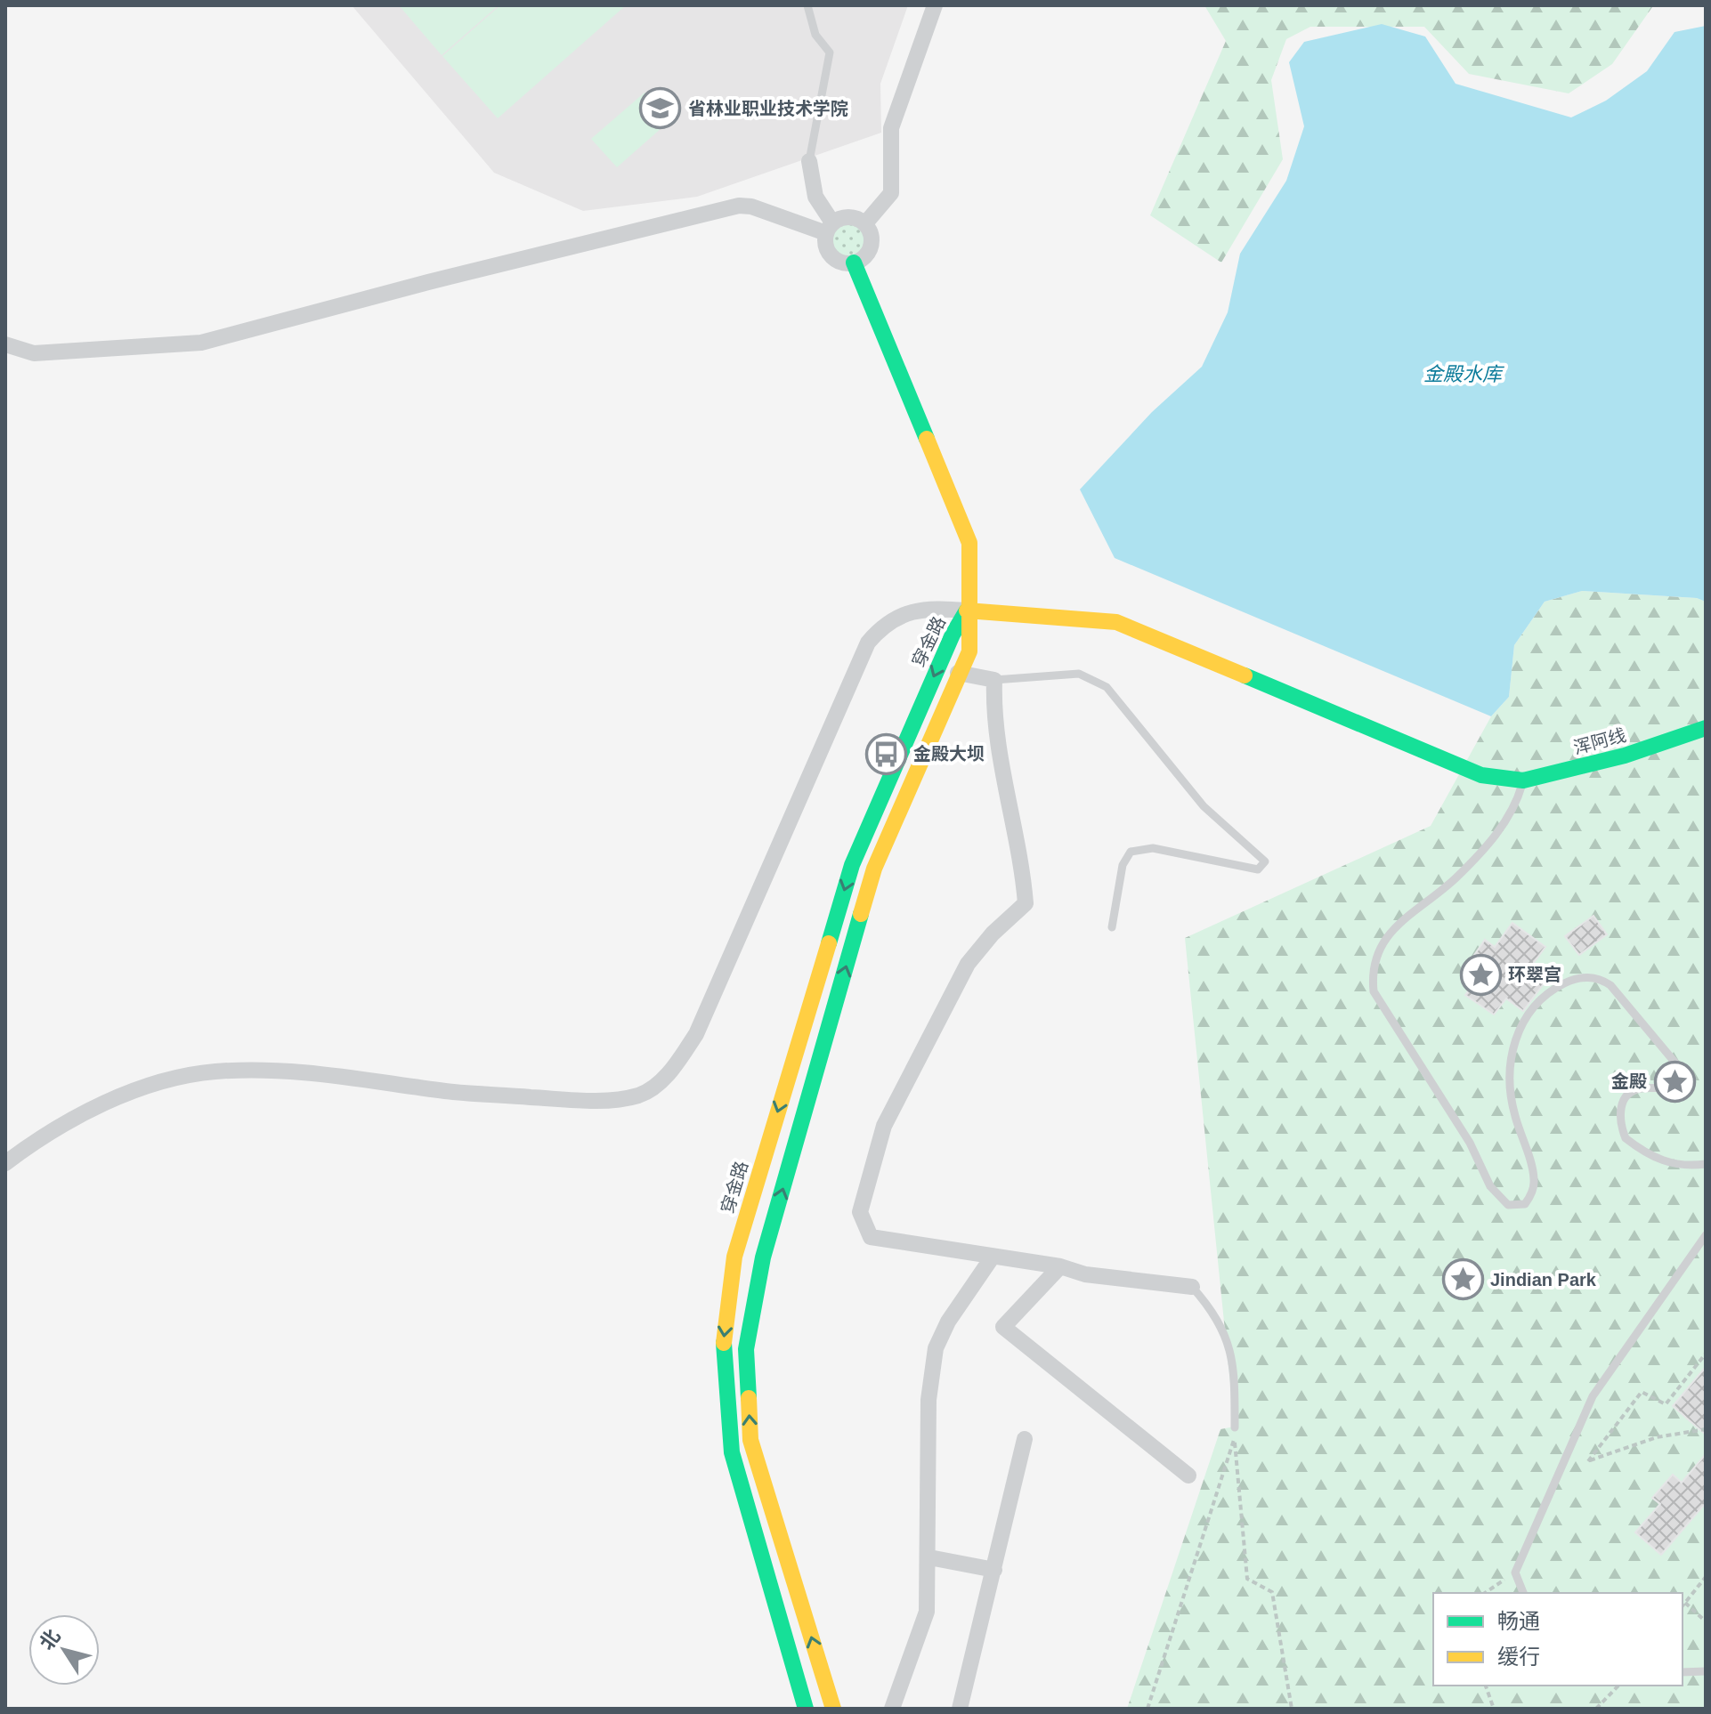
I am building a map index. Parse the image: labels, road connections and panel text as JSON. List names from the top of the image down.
{
  "streets": {
    "main road": ["穿金路", "浑阿线"]
  },
  "crossings": [
    ["穿金路", "浑阿线"]
  ],
  "water": ["金殿水库"],
  "places": {
    "school or university": ["省林业职业技术学院"],
    "bus stop": ["金殿大坝"],
    "place": ["环翠宫", "金殿", "Jindian Park"]
  },
  "legend": ["畅通", "缓行"],
  "north": "top left"
}
